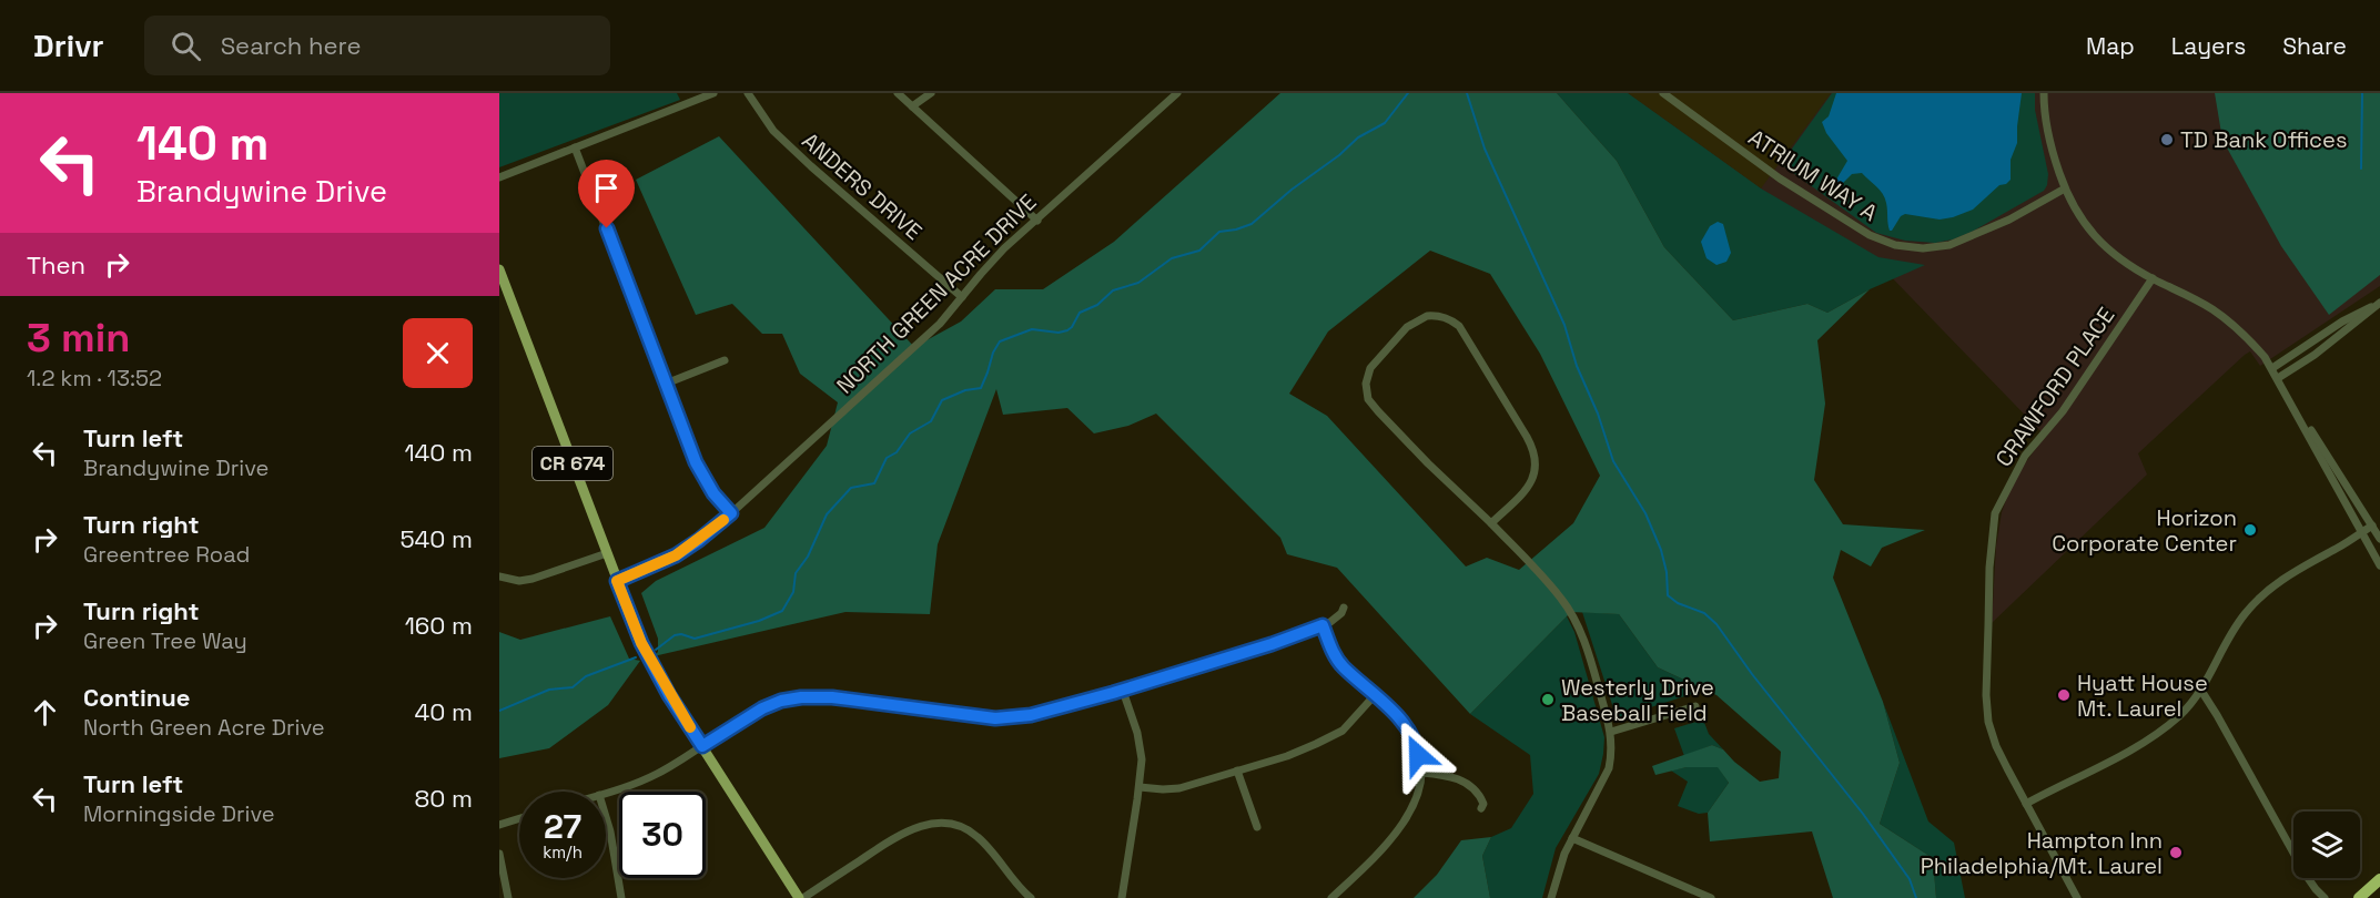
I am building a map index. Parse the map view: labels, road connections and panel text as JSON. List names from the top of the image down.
{
  "streets": {
    "main road": ["CR 674"],
    "street": [
      "ATRIUM WAY A",
      "ANDERS DRIVE",
      "NORTH GREEN ACRE DRIVE",
      "CRAWFORD PLACE"
    ]
  },
  "crossings": [
    ["ANDERS DRIVE", "NORTH GREEN ACRE DRIVE"],
    ["NORTH GREEN ACRE DRIVE", "CR 674"]
  ],
  "places": [
    "TD Bank Offices",
    "Horizon Corporate Center",
    "Hyatt House Mt. Laurel",
    "Westerly Drive Baseball Field",
    "Hampton Inn Philadelphia/Mt. Laurel"
  ],
  "page": {
    "header": "Drivr",
    "search": "Search here",
    "nav": ["Map", "Layers", "Share"],
    "turn": ["140 m", "Brandywine Drive"],
    "then": "Then",
    "heading": ["3 min", "1.2 km · 13:52"],
    "list": [
      {
        "name": "Turn left",
        "note": "Brandywine Drive",
        "value": "140 m"
      },
      {
        "name": "Turn right",
        "note": "Greentree Road",
        "value": "540 m"
      },
      {
        "name": "Turn right",
        "note": "Green Tree Way",
        "value": "160 m"
      },
      {
        "name": "Continue",
        "note": "North Green Acre Drive",
        "value": "40 m"
      },
      {
        "name": "Turn left",
        "note": "Morningside Drive",
        "value": "80 m"
      }
    ],
    "speed": "27 km/h",
    "limit": "30"
  }
}
